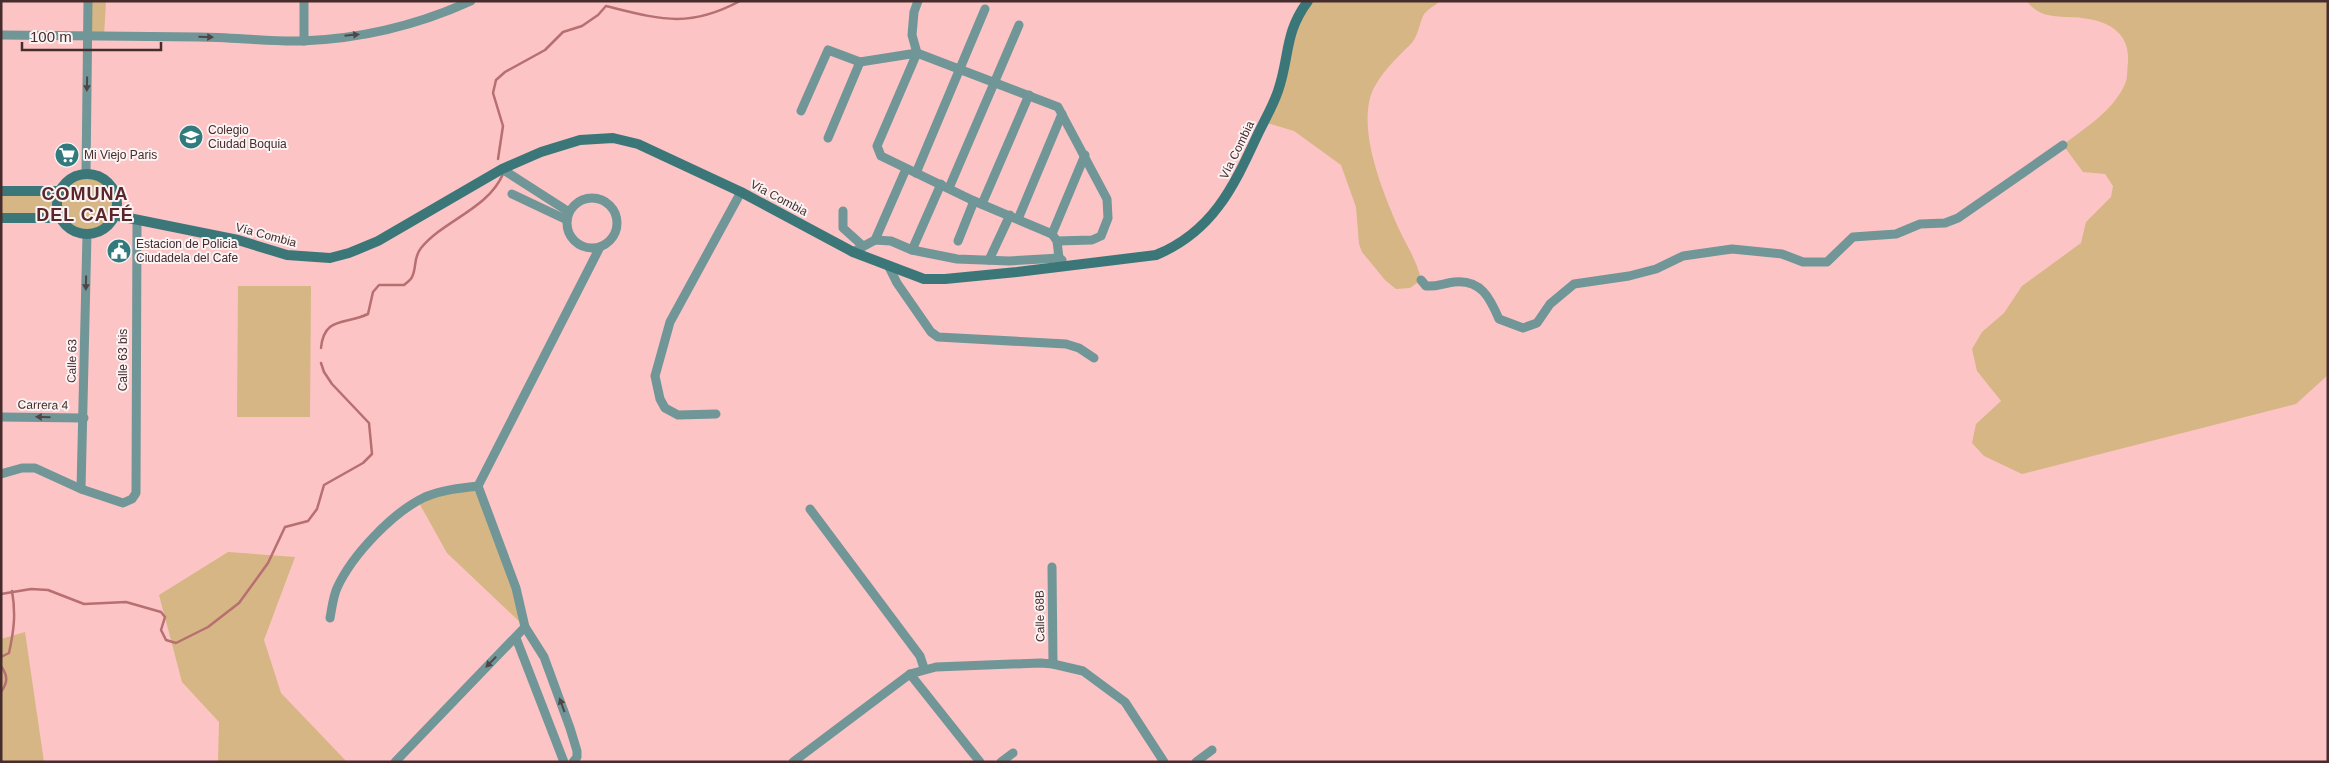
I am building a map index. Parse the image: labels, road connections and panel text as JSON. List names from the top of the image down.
{
  "streets": {
    "main road": ["Vía Combia"],
    "street": [
      "Calle 63 bis",
      "Calle 63",
      "Carrera 4",
      "Calle 68B"
    ]
  },
  "crossings": [
    ["Vía Combia", "Calle 63 bis"],
    ["Vía Combia", "Calle 63"],
    ["Calle 63 bis", "Calle 63"],
    ["Calle 63", "Carrera 4"]
  ],
  "one_way": ["Calle 63"],
  "districts": ["COMUNA DEL CAFÉ"],
  "places": {
    "school or university": ["Colegio Ciudad Boquia"],
    "supermarket": ["Mi Viejo Paris"],
    "public building": ["Estacion de Policia Ciudadela del Cafe"]
  },
  "scale_bar": "100 m"
}
